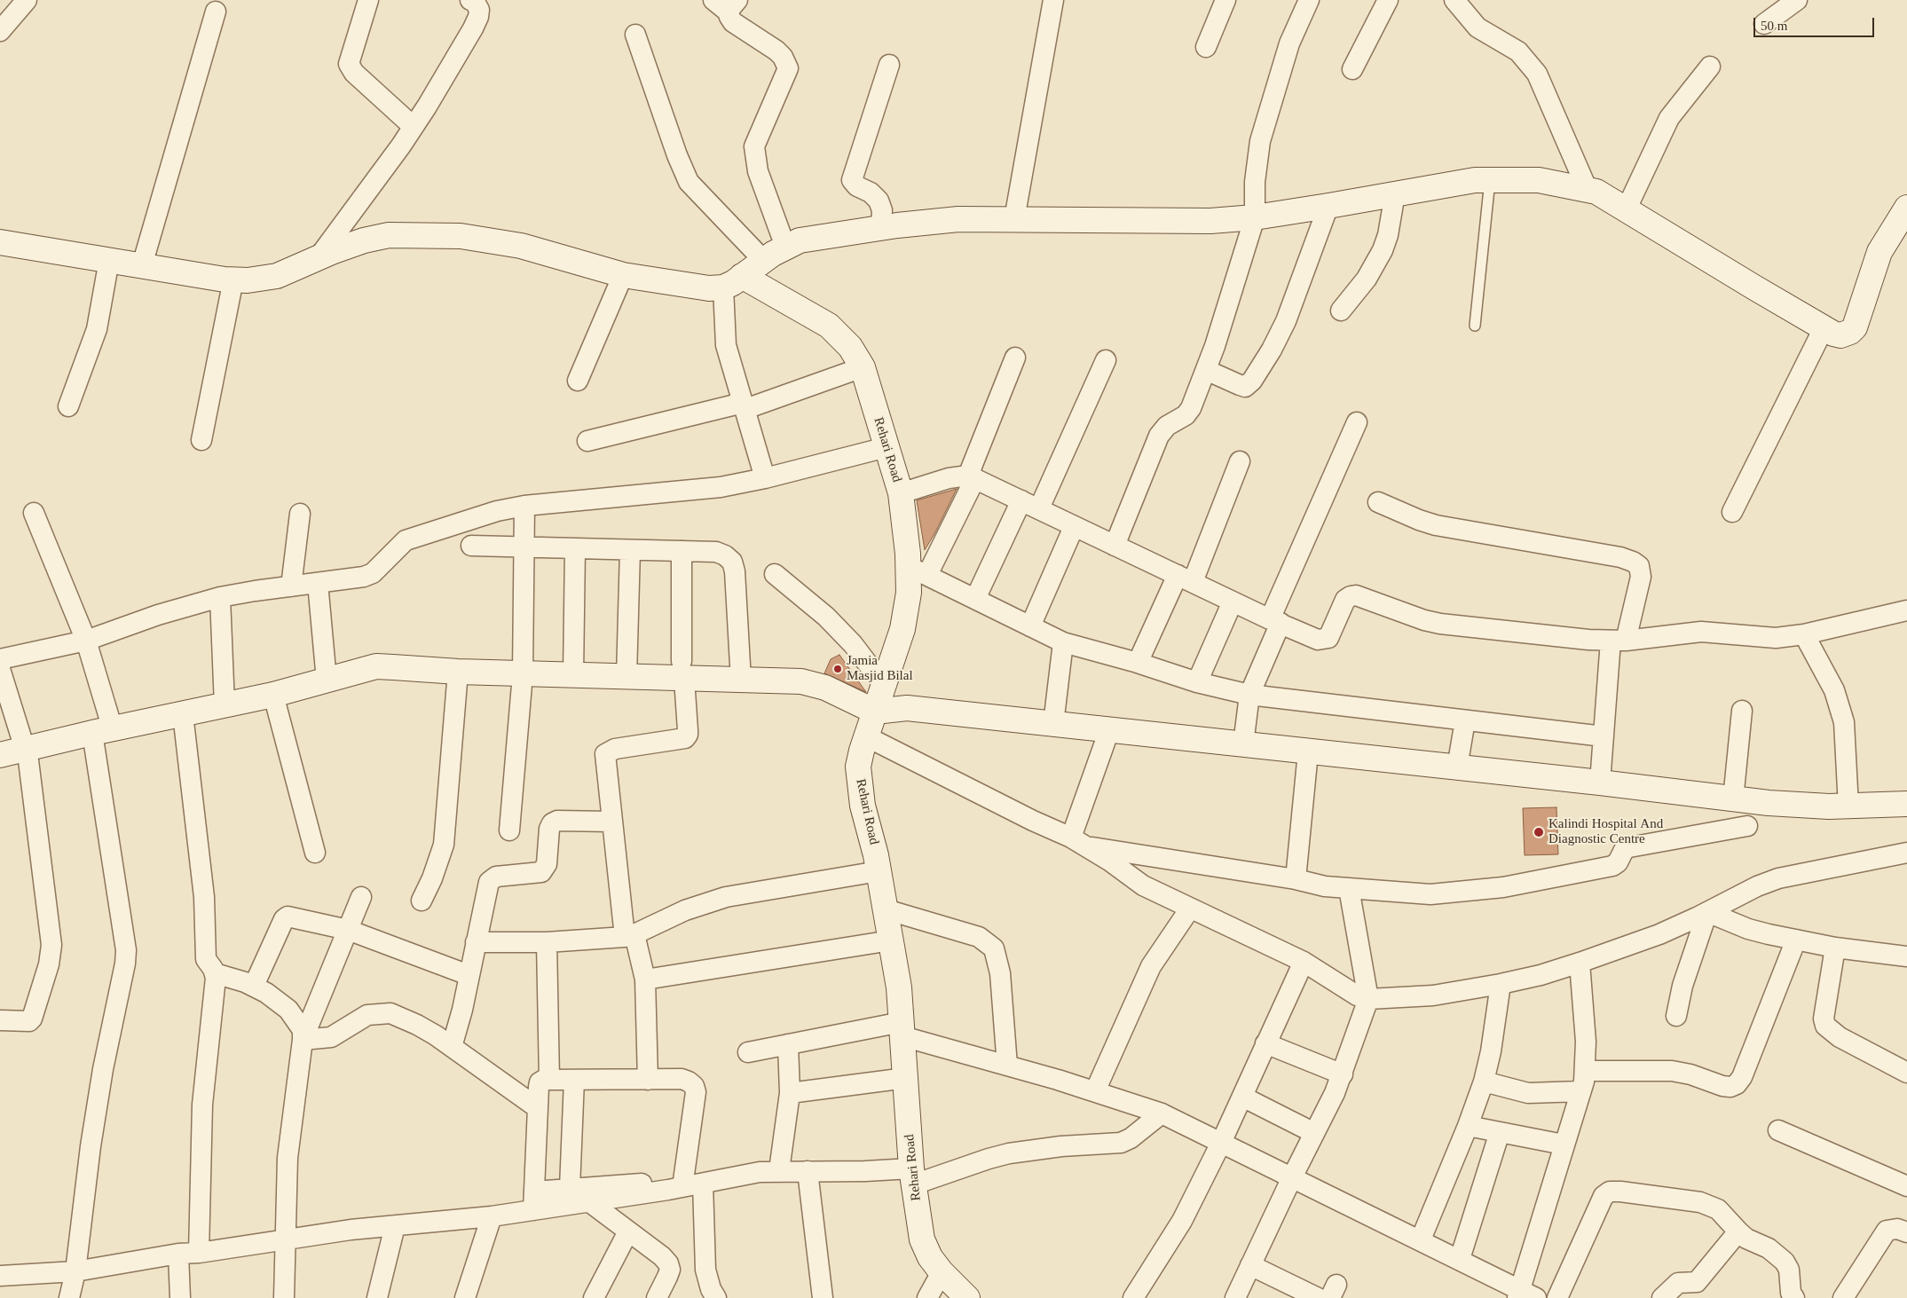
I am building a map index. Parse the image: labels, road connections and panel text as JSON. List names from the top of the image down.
{
  "streets": {
    "main road": ["Rehari Road"]
  },
  "places": ["Jamia Masjid Bilal", "Kalindi Hospital And Diagnostic Centre"],
  "scale_bar": "50 m"
}
